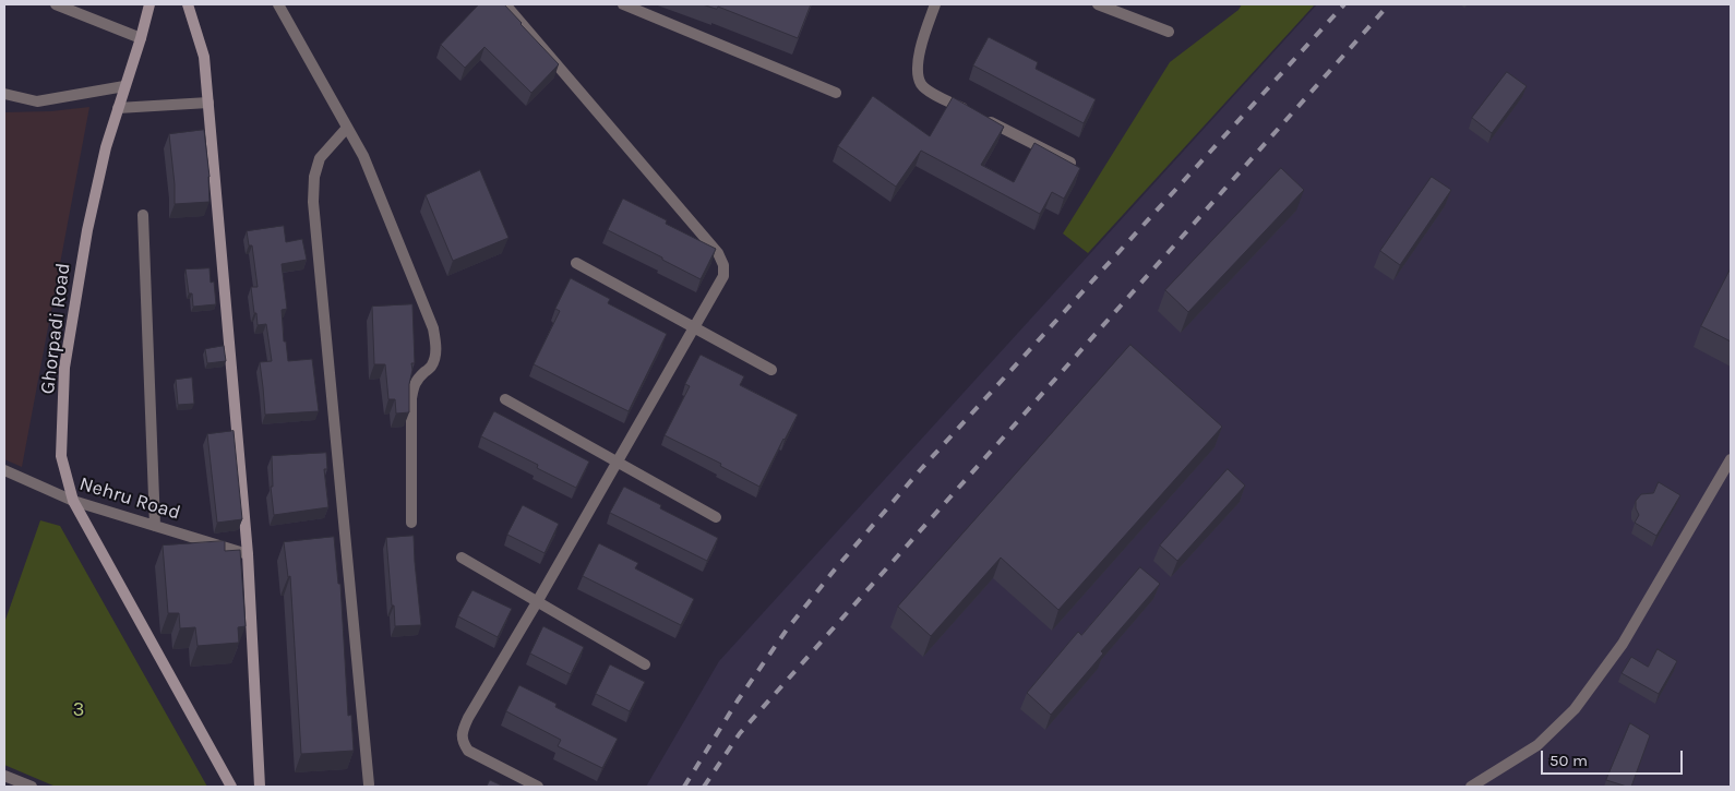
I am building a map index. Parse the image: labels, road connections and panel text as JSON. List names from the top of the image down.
{
  "streets": {
    "main road": ["Ghorpadi Road"],
    "street": ["Nehru Road"]
  },
  "crossings": [
    ["Ghorpadi Road", "Nehru Road"]
  ],
  "parks": ["3"],
  "scale_bar": "50 m"
}
